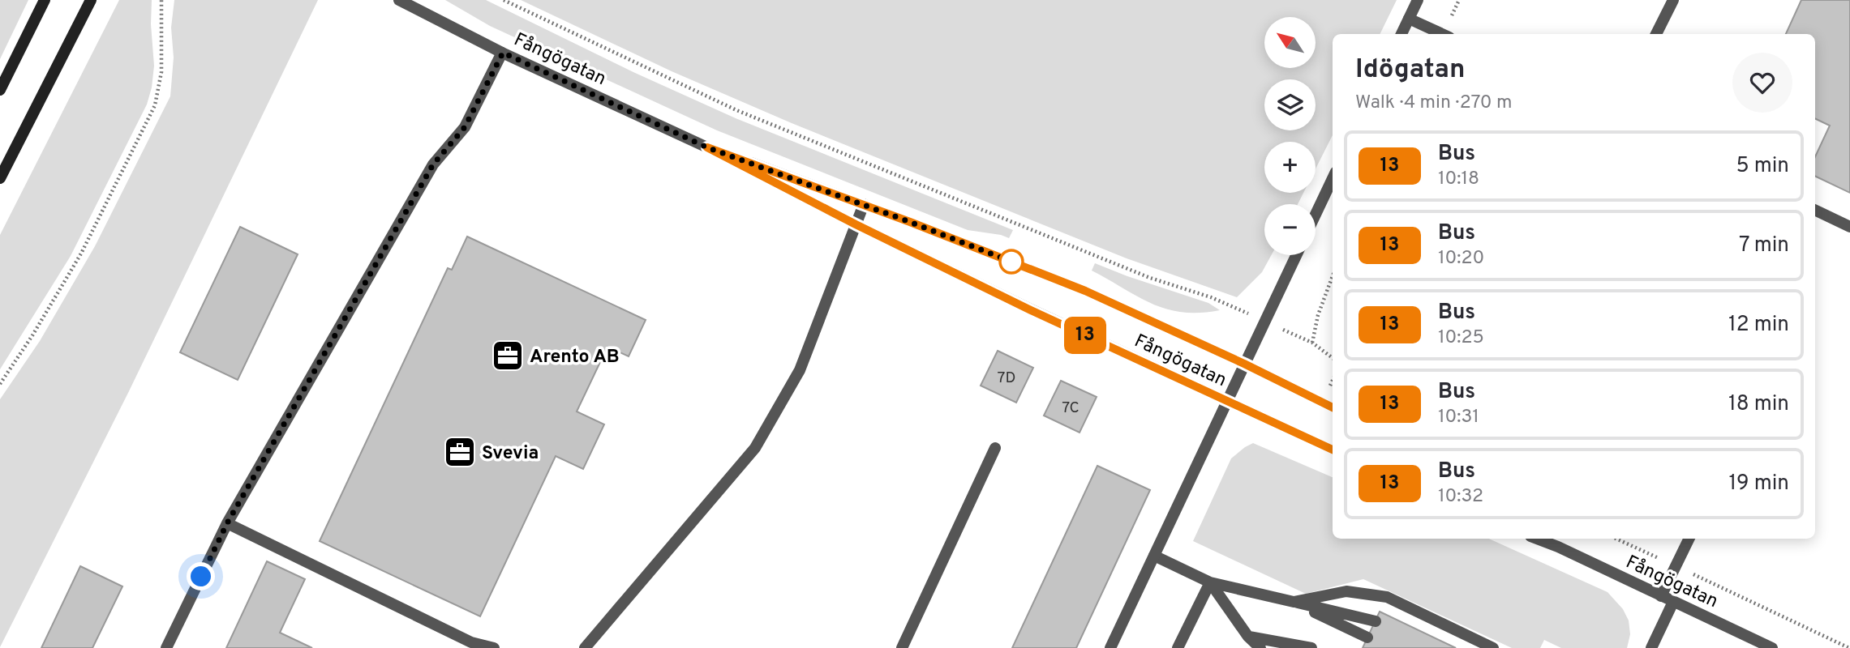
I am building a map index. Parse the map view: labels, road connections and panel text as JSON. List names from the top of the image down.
{
  "streets": {
    "street": ["Fångögatan"]
  },
  "places": {
    "office": ["Arento AB", "Svevia"]
  },
  "lines": ["bus line 13"],
  "house_numbers": ["7D", "7C"],
  "north": "top left",
  "page": {
    "on_map": "13",
    "map_buttons": ["+", "−"],
    "heading": ["Idögatan", "Walk · 4 min · 270 m"],
    "list": [
      {
        "mark": "13",
        "name": "Bus",
        "note": "10:18",
        "value": "5 min"
      },
      {
        "mark": "13",
        "name": "Bus",
        "note": "10:20",
        "value": "7 min"
      },
      {
        "mark": "13",
        "name": "Bus",
        "note": "10:25",
        "value": "12 min"
      },
      {
        "mark": "13",
        "name": "Bus",
        "note": "10:31",
        "value": "18 min"
      },
      {
        "mark": "13",
        "name": "Bus",
        "note": "10:32",
        "value": "19 min"
      }
    ]
  }
}
